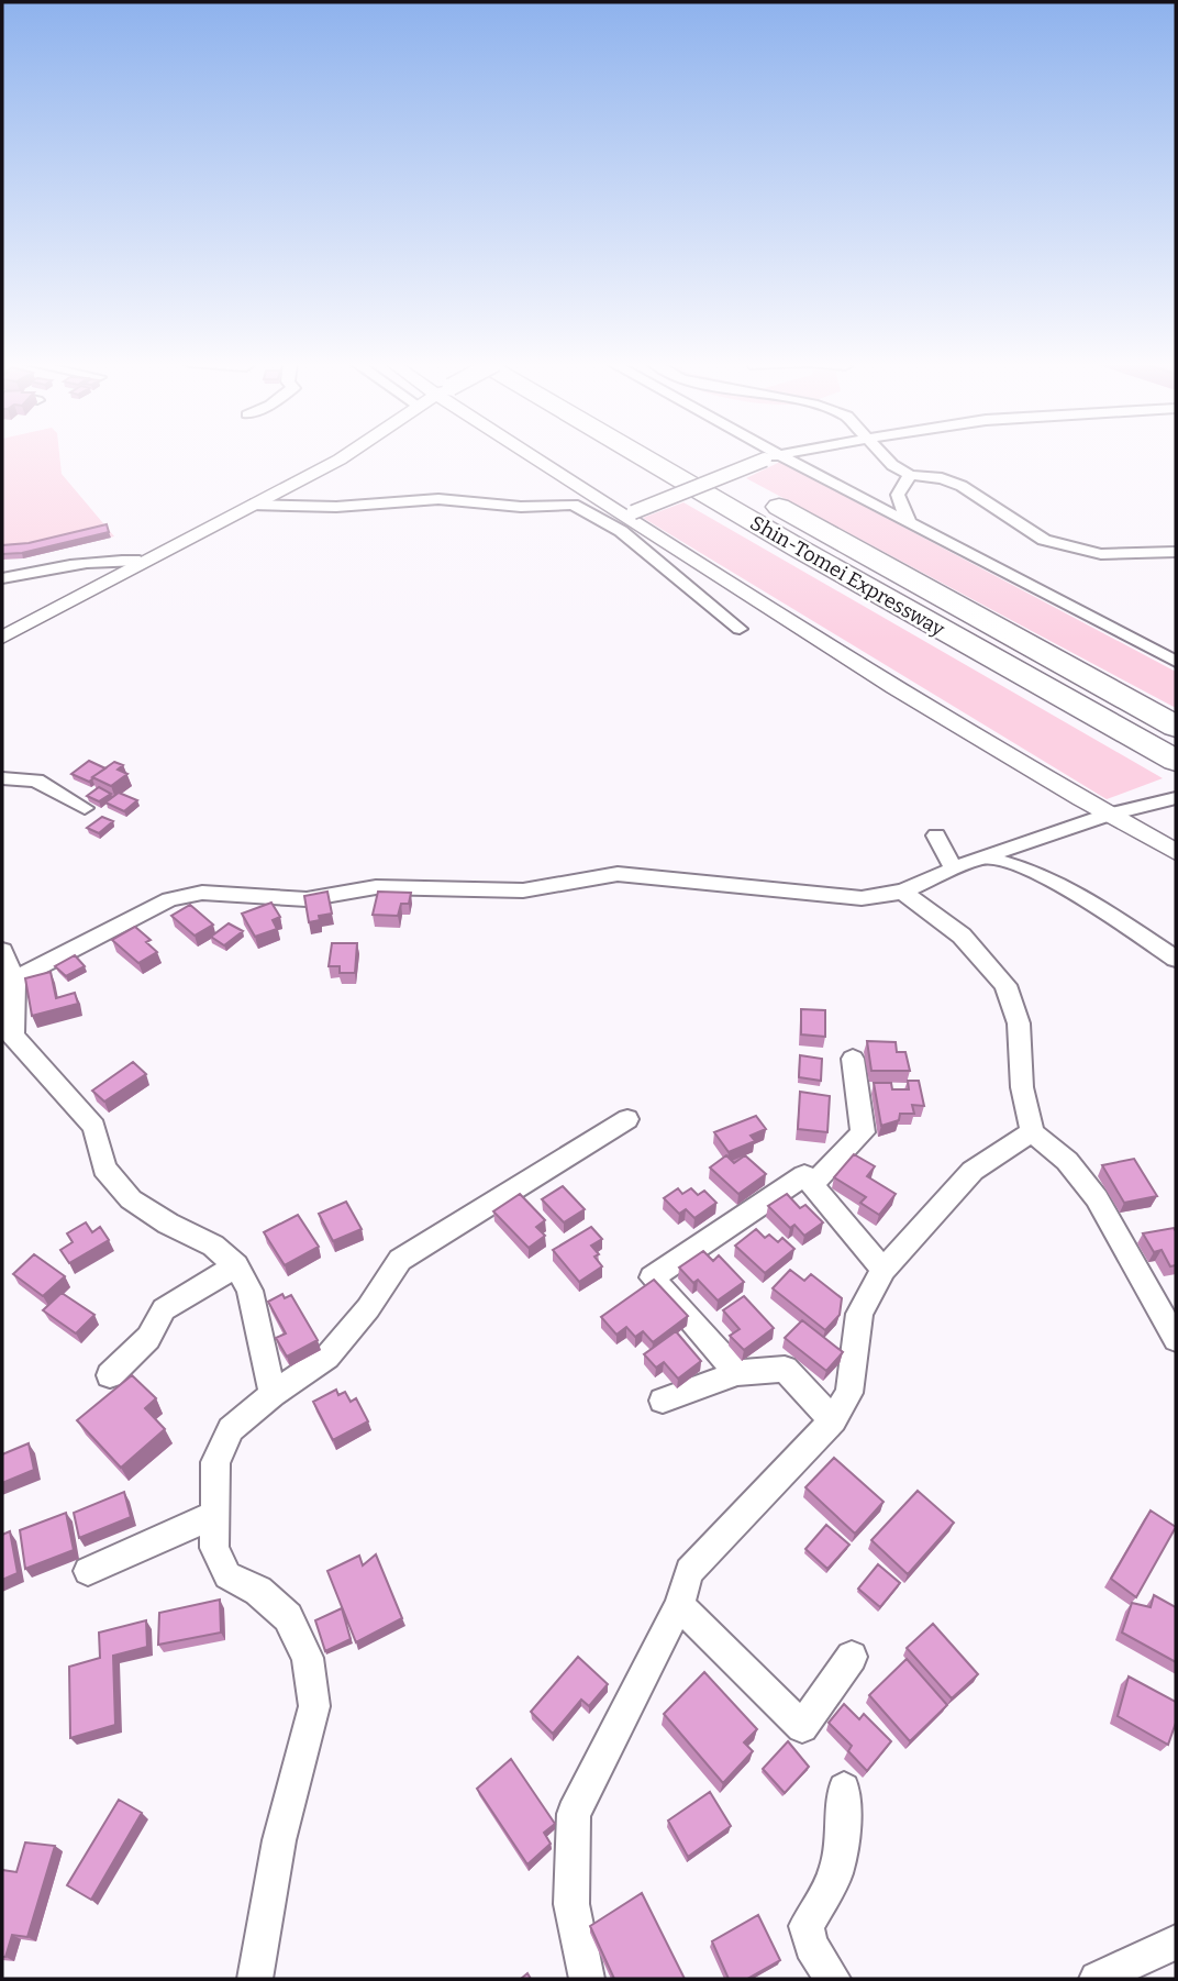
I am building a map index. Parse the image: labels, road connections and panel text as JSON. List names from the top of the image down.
{
  "streets": {
    "highway": ["Shin-Tomei Expressway"]
  }
}
